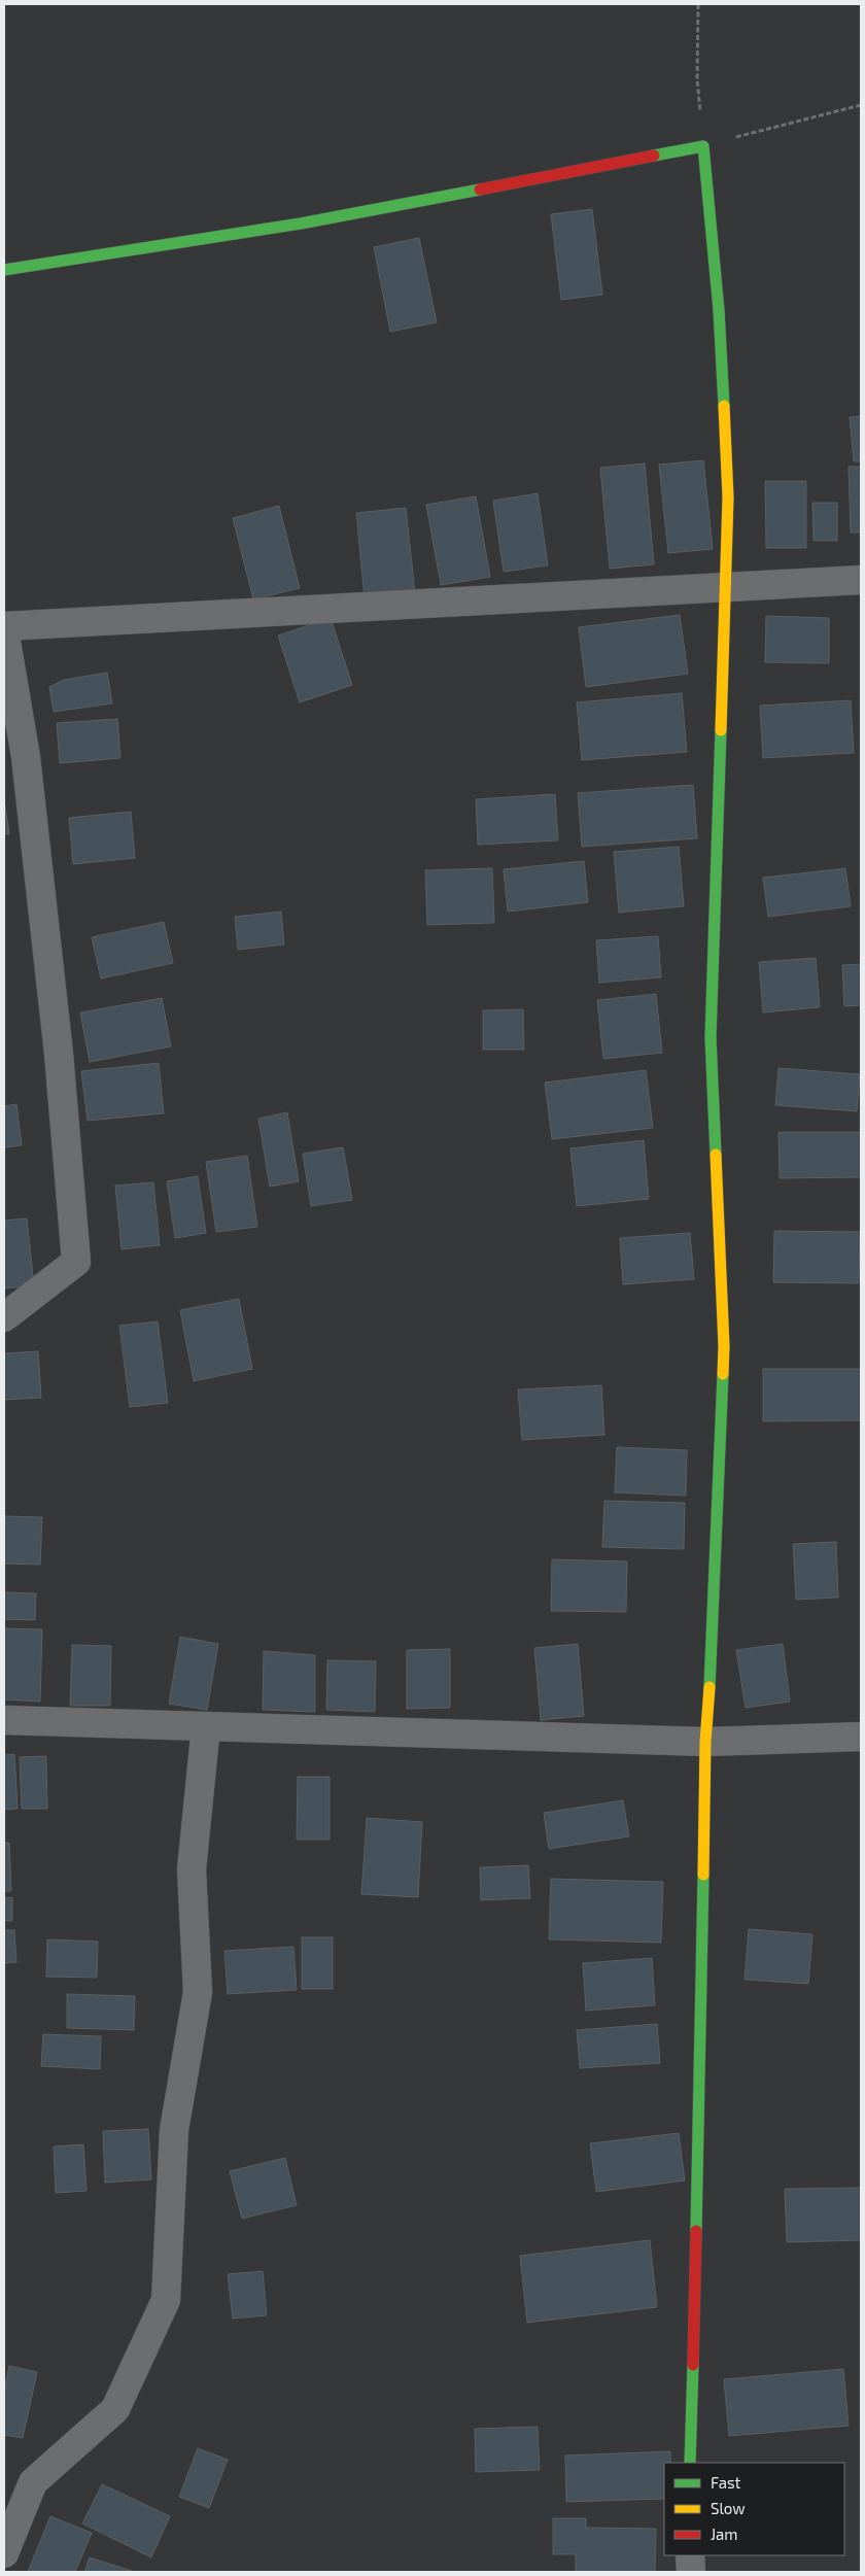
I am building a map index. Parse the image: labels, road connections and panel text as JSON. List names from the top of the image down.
{
  "legend": ["Fast", "Slow", "Jam"]
}
